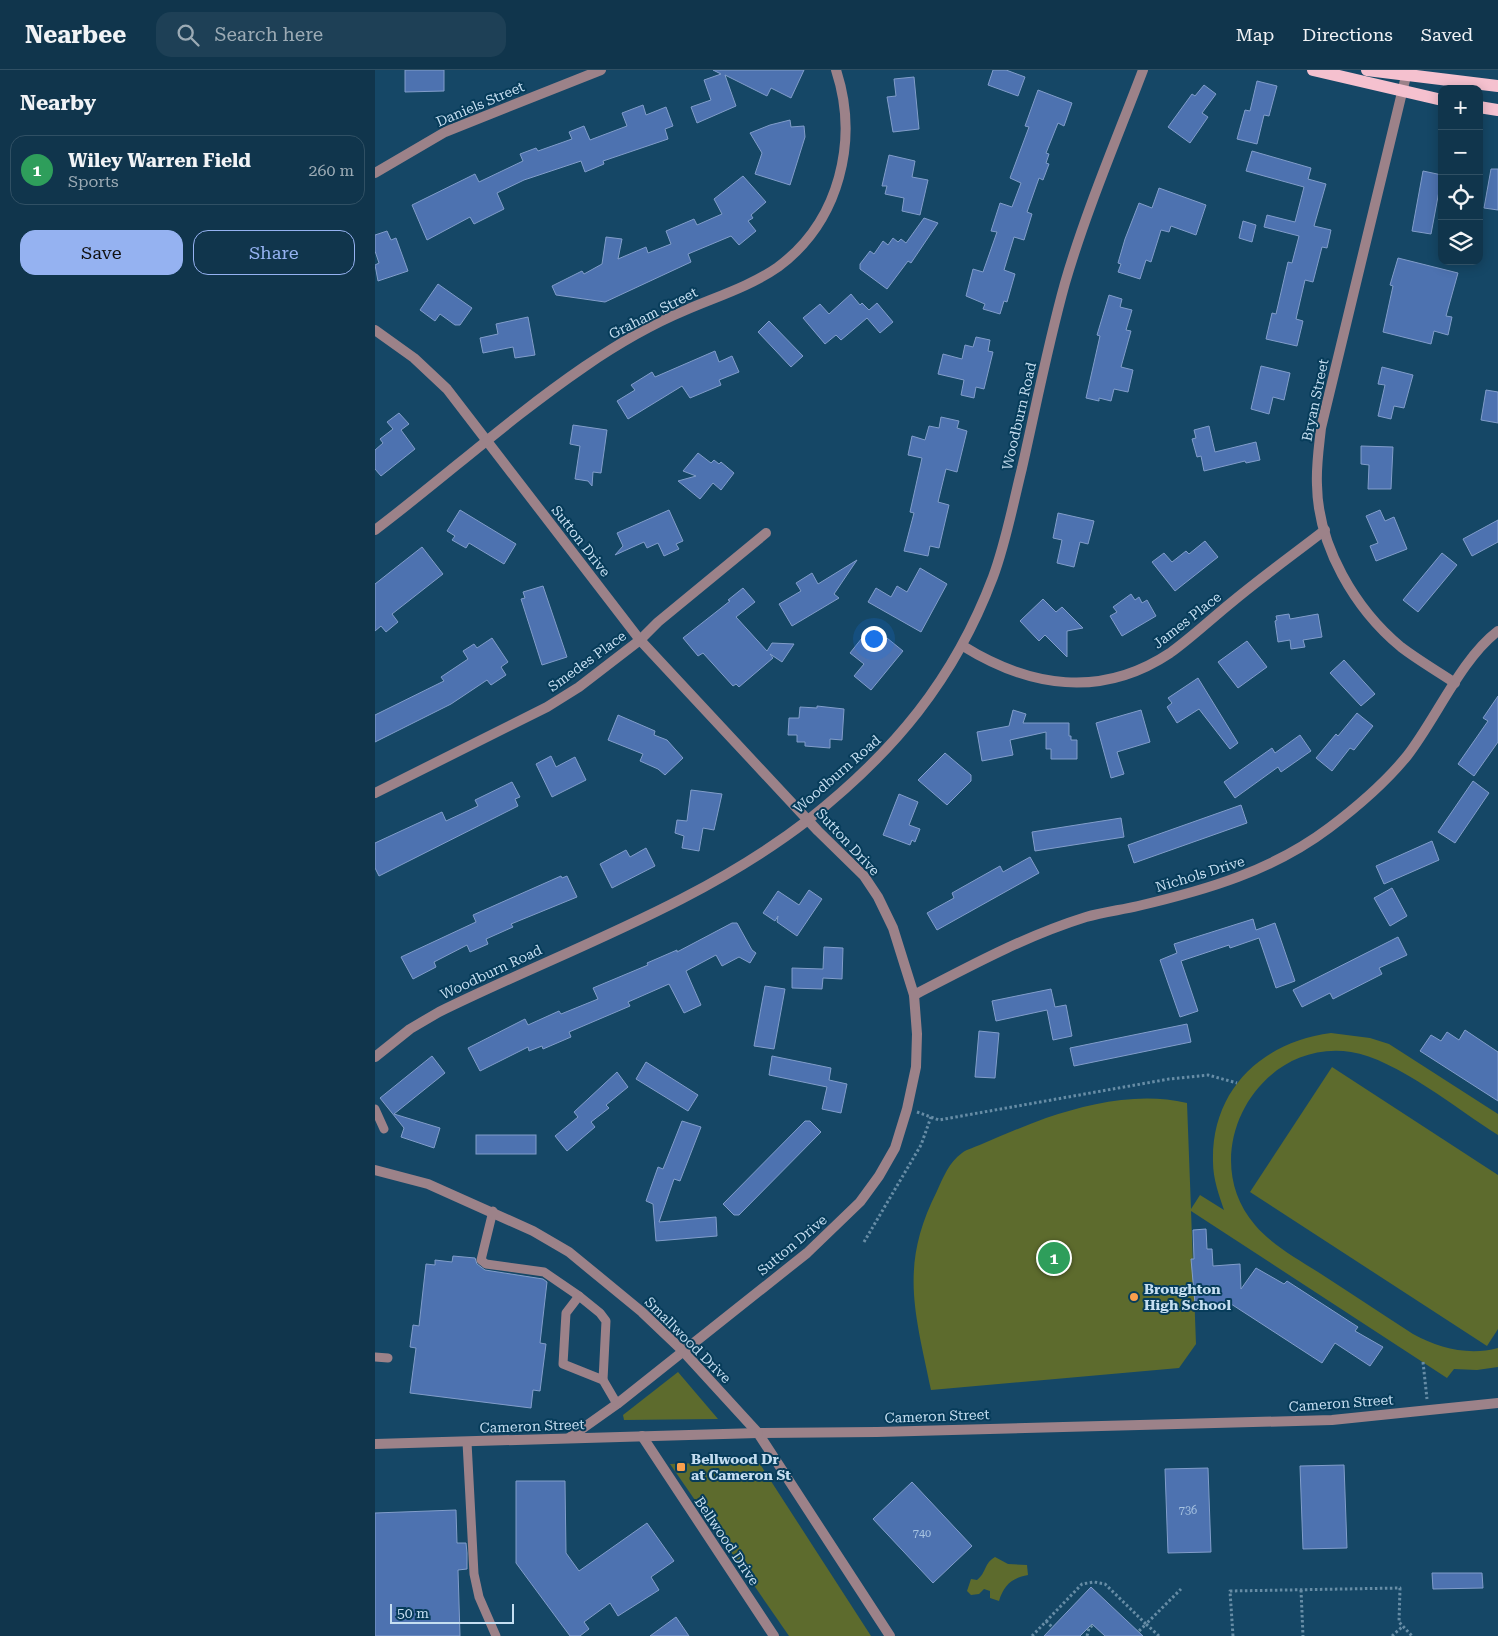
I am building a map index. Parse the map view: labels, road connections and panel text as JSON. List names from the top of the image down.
{
  "streets": {
    "street": [
      "Daniels Street",
      "Graham Street",
      "Bryan Street",
      "Woodburn Road",
      "Sutton Drive",
      "James Place",
      "Smedes Place",
      "Nichols Drive",
      "Smallwood Drive",
      "Cameron Street",
      "Bellwood Drive"
    ]
  },
  "crossings": [
    ["Graham Street", "Sutton Drive"],
    ["Bryan Street", "James Place"],
    ["Bryan Street", "Nichols Drive"],
    ["Woodburn Road", "Sutton Drive"],
    ["Woodburn Road", "James Place"],
    ["Sutton Drive", "Smedes Place"],
    ["Sutton Drive", "Nichols Drive"],
    ["Sutton Drive", "Smallwood Drive"],
    ["Sutton Drive", "Cameron Street"],
    ["Smallwood Drive", "Cameron Street"],
    ["Cameron Street", "Bellwood Drive"]
  ],
  "places": {
    "other": ["Broughton High School"],
    "transit": ["Bellwood Dr at Cameron St"]
  },
  "house_numbers": ["736", "740"],
  "scale_bar": "50 m",
  "page": {
    "header": "Nearbee",
    "search": "Search here",
    "nav": ["Map", "Directions", "Saved"],
    "heading": "Nearby",
    "map_buttons": ["+", "−"],
    "list": [
      {
        "mark": "1",
        "name": "Wiley Warren Field",
        "note": "Sports",
        "value": "260 m"
      }
    ],
    "buttons": ["Save", "Share"],
    "pins": "1",
    "scale": "50 m"
  }
}
